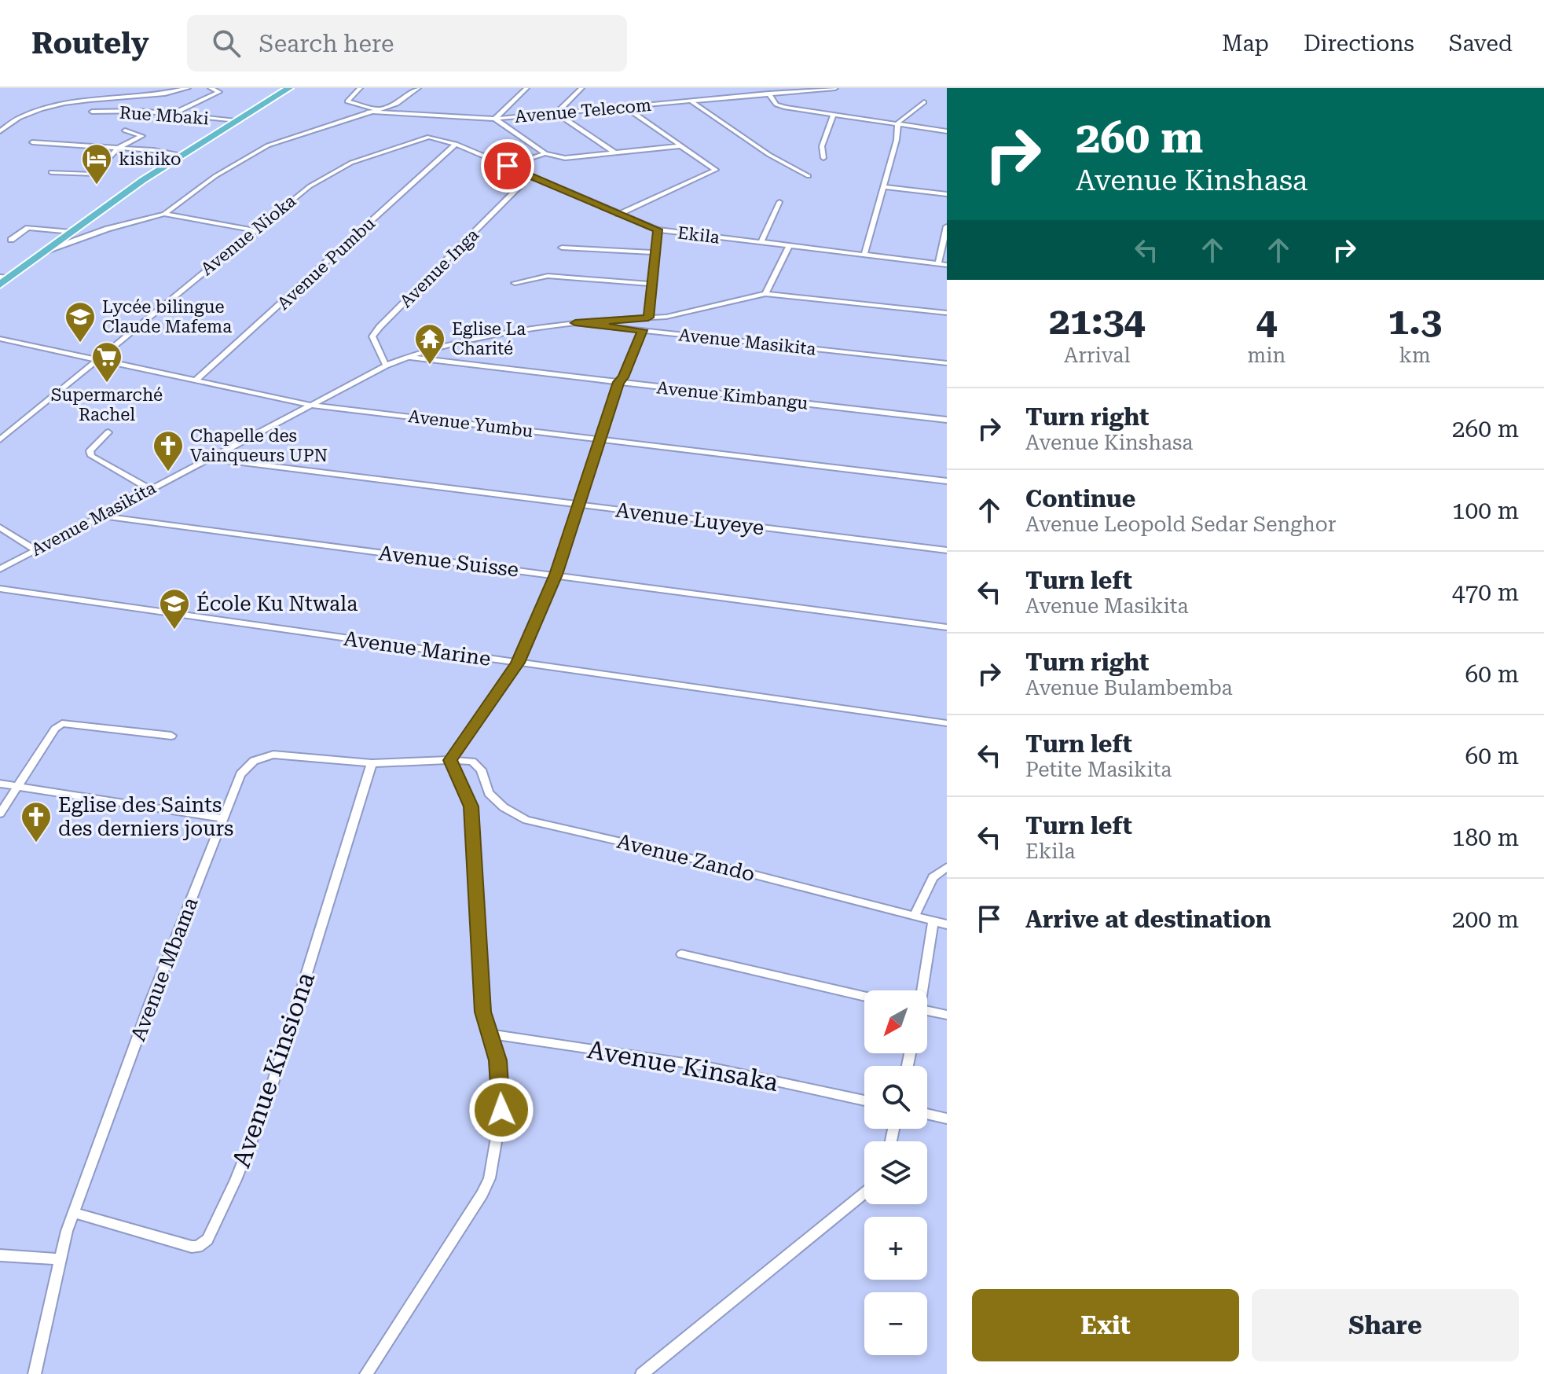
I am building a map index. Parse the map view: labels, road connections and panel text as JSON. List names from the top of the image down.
{
  "streets": {
    "street": [
      "Avenue Telecom",
      "Rue Mbaki",
      "Avenue Nioka",
      "Ekila",
      "Avenue Pumbu",
      "Avenue Inga",
      "Avenue Masikita",
      "Avenue Kimbangu",
      "Avenue Yumbu",
      "Avenue Luyeye",
      "Avenue Suisse",
      "Avenue Marine",
      "Avenue Zando",
      "Avenue Mbama",
      "Avenue Kinsaka",
      "Avenue Kinsiona"
    ]
  },
  "crossings": [
    ["Avenue Nioka", "Ekila"],
    ["Avenue Nioka", "Avenue Yumbu"],
    ["Ekila", "Avenue Pumbu"],
    ["Ekila", "Avenue Inga"],
    ["Avenue Pumbu", "Avenue Yumbu"],
    ["Avenue Inga", "Avenue Masikita"],
    ["Avenue Masikita", "Avenue Kimbangu"],
    ["Avenue Masikita", "Avenue Yumbu"],
    ["Avenue Masikita", "Avenue Luyeye"],
    ["Avenue Masikita", "Avenue Suisse"],
    ["Avenue Zando", "Avenue Mbama"],
    ["Avenue Mbama", "Avenue Kinsiona"]
  ],
  "places": {
    "hotel": ["kishiko"],
    "school or university": ["Lycée bilingue Claude Mafema", "École Ku Ntwala"],
    "temple": ["Eglise La Charité"],
    "supermarket": ["Supermarché Rachel"],
    "church": ["Chapelle des Vainqueurs UPN", "Eglise des Saints des derniers jours"]
  },
  "north": "bottom left",
  "page": {
    "header": "Routely",
    "search": "Search here",
    "nav": ["Map", "Directions", "Saved"],
    "turn": ["260 m", "Avenue Kinshasa"],
    "eta": [
      "21:34",
      "Arrival",
      "4",
      "min",
      "1.3",
      "km"
    ],
    "list": [
      {
        "name": "Turn right",
        "note": "Avenue Kinshasa",
        "value": "260 m"
      },
      {
        "name": "Continue",
        "note": "Avenue Leopold Sedar Senghor",
        "value": "100 m"
      },
      {
        "name": "Turn left",
        "note": "Avenue Masikita",
        "value": "470 m"
      },
      {
        "name": "Turn right",
        "note": "Avenue Bulambemba",
        "value": "60 m"
      },
      {
        "name": "Turn left",
        "note": "Petite Masikita",
        "value": "60 m"
      },
      {
        "name": "Turn left",
        "note": "Ekila",
        "value": "180 m"
      },
      {
        "name": "Arrive at destination",
        "value": "200 m"
      }
    ],
    "map_buttons": ["+", "−"],
    "buttons": ["Exit", "Share"]
  }
}
